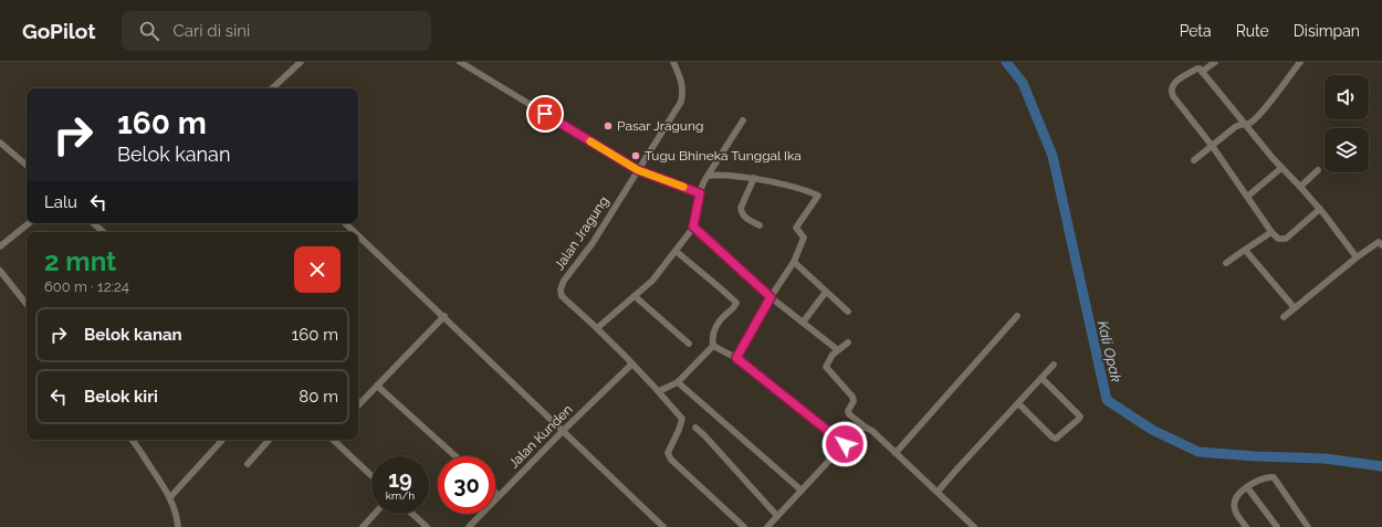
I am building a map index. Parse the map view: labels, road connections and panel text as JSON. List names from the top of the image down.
{
  "streets": {
    "street": ["Jalan Jragung", "Jalan Kunden"]
  },
  "crossings": [
    ["Jalan Jragung", "Jalan Kunden"]
  ],
  "water": ["Kali Opak"],
  "places": ["Pasar Jragung", "Tugu Bhineka Tunggal Ika"],
  "page": {
    "header": "GoPilot",
    "search": "Cari di sini",
    "nav": ["Peta", "Rute", "Disimpan"],
    "turn": ["160 m", "Belok kanan"],
    "then": "Lalu",
    "heading": ["2 mnt", "600 m · 12:24"],
    "list": [
      {
        "name": "Belok kanan",
        "value": "160 m"
      },
      {
        "name": "Belok kiri",
        "value": "80 m"
      }
    ],
    "speed": "19 km/h",
    "limit": "30"
  }
}
